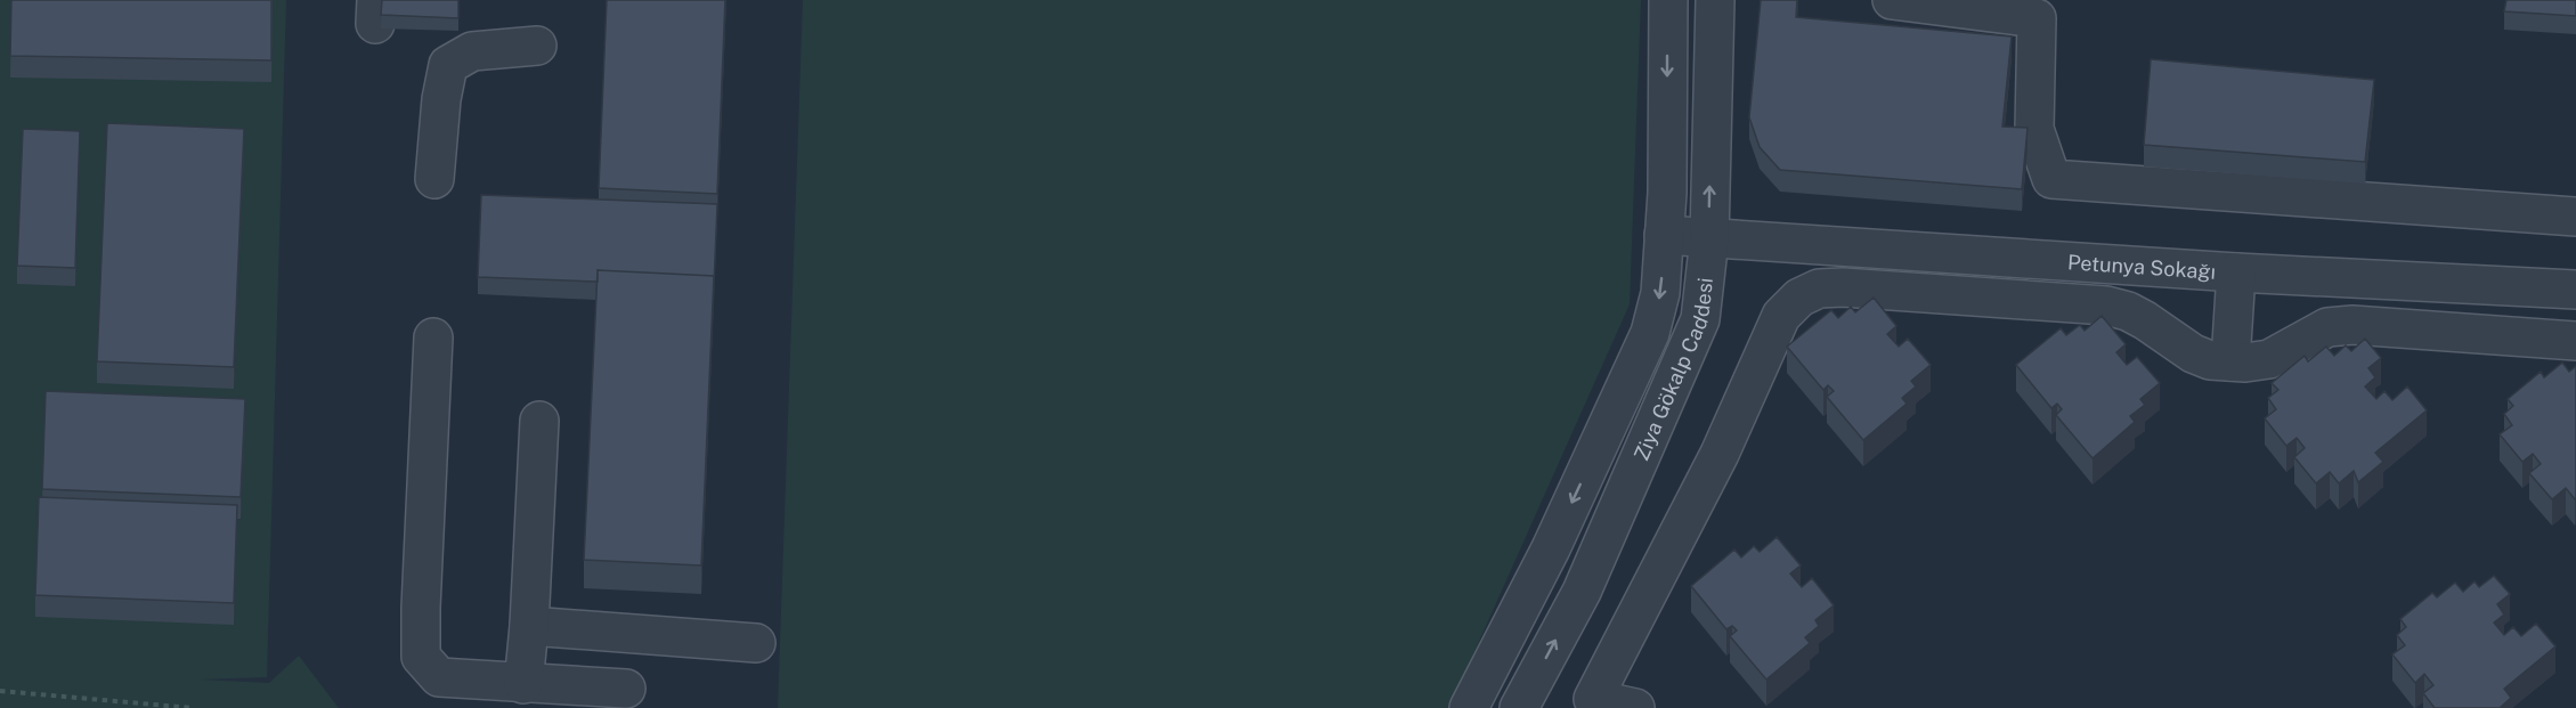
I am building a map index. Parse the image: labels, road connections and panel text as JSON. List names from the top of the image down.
{
  "streets": {
    "street": ["Petunya Sokağı", "Ziya Gökalp Caddesi"]
  },
  "crossings": [
    ["Petunya Sokağı", "Ziya Gökalp Caddesi"]
  ]
}
